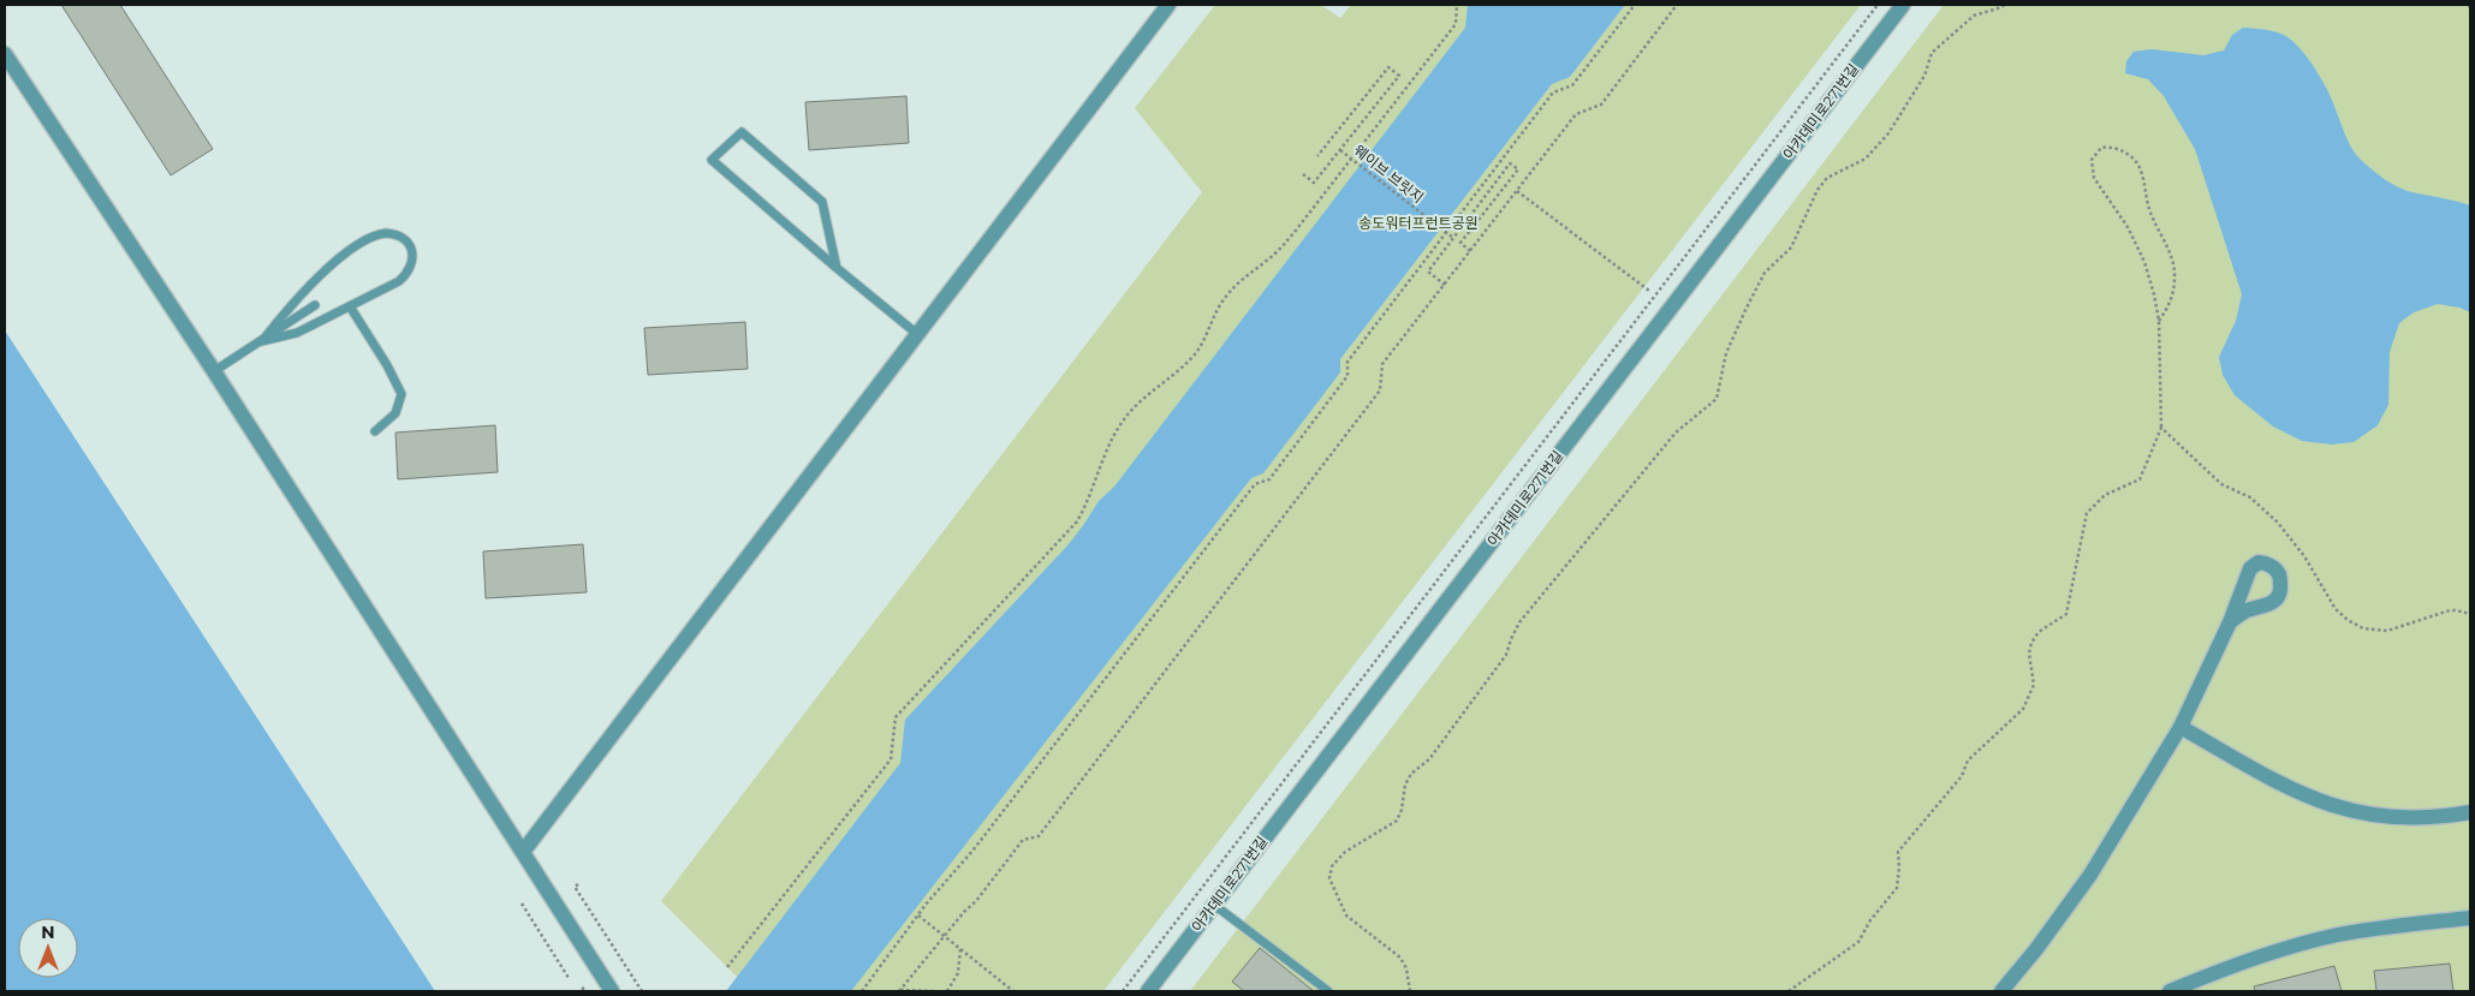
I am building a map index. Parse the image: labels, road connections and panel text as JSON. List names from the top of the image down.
{
  "streets": {
    "street": ["아카데미로271번길"],
    "path": ["웨이브 브릿지"]
  },
  "parks": ["송도워터프런트공원"],
  "north": "top"
}
